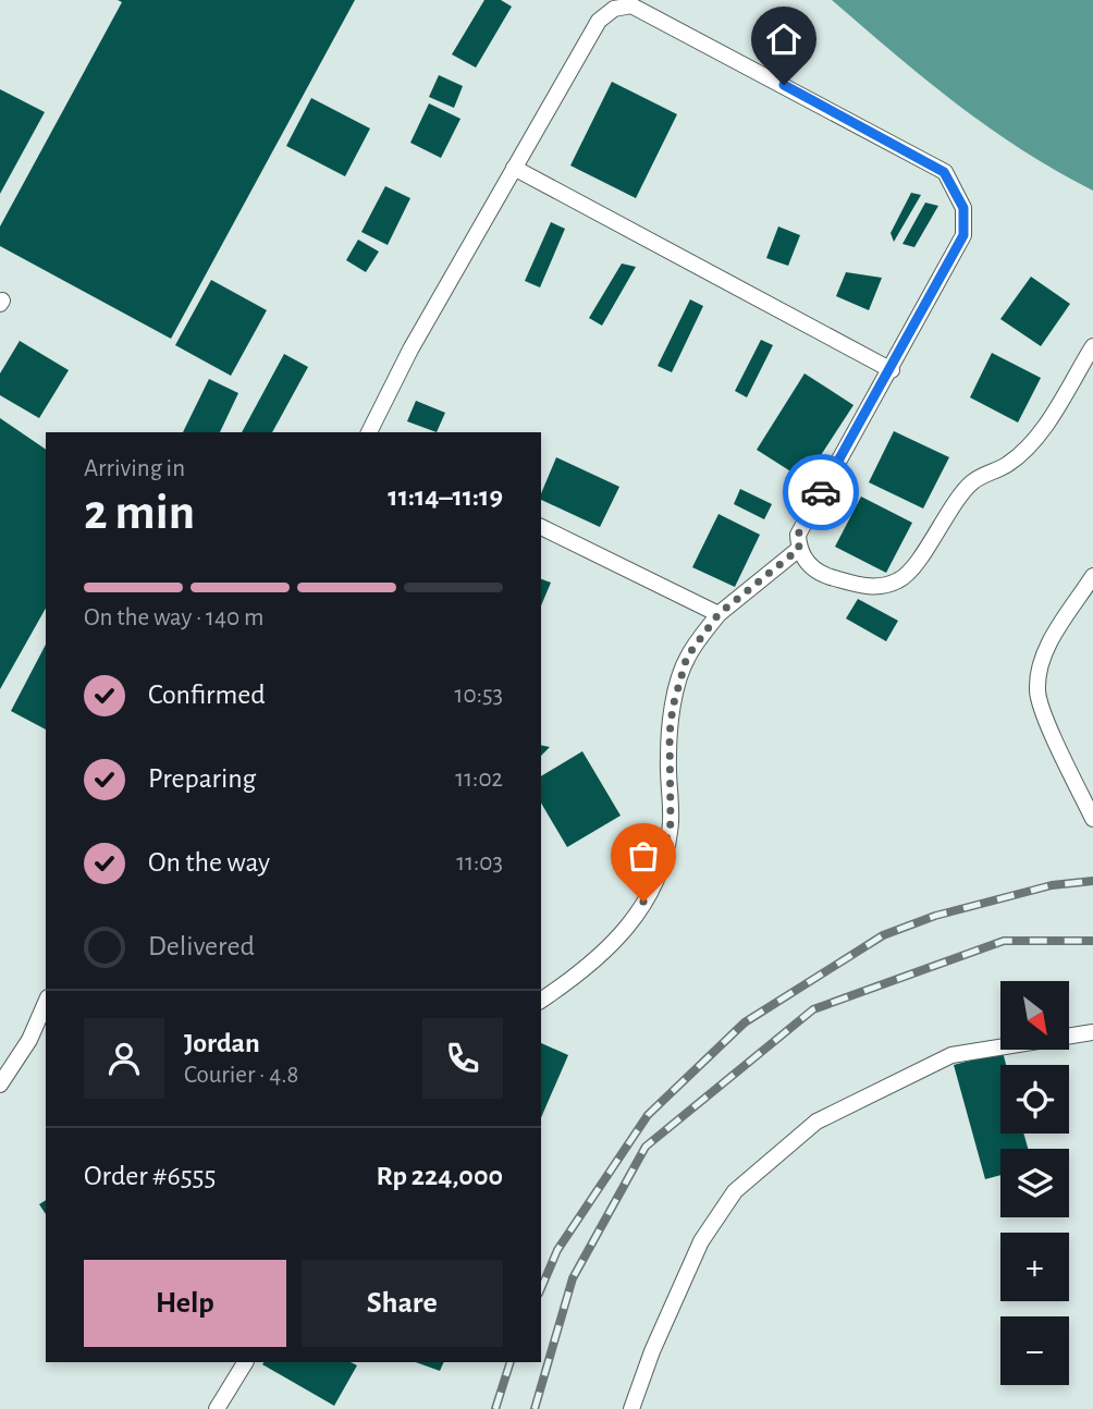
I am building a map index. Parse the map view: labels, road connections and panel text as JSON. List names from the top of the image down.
{
  "north": "bottom right",
  "page": {
    "heading": ["2 min", "Arriving in", "11:14–11:19"],
    "panel": [
      "Jordan",
      "Courier · 4.8",
      "Order #6555",
      "Rp 224,000"
    ],
    "bar": "On the way · 140 m",
    "list": [
      ["Confirmed", "10:53"],
      ["Preparing", "11:02"],
      ["On the way", "11:03"],
      "Delivered"
    ],
    "map_buttons": ["+", "−"],
    "buttons": ["Help", "Share"]
  }
}
